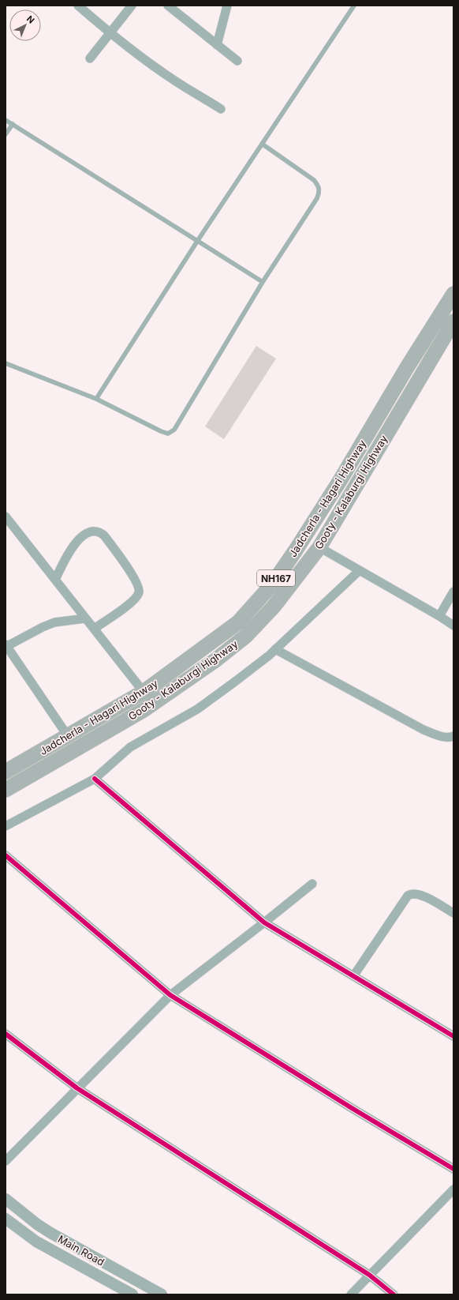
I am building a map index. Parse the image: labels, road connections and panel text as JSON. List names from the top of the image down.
{
  "streets": {
    "highway": ["Gooty - Kalaburgi Highway", "Jadcherla - Hagari Highway", "NH167"],
    "street": ["Main Road"]
  },
  "north": "top right"
}
